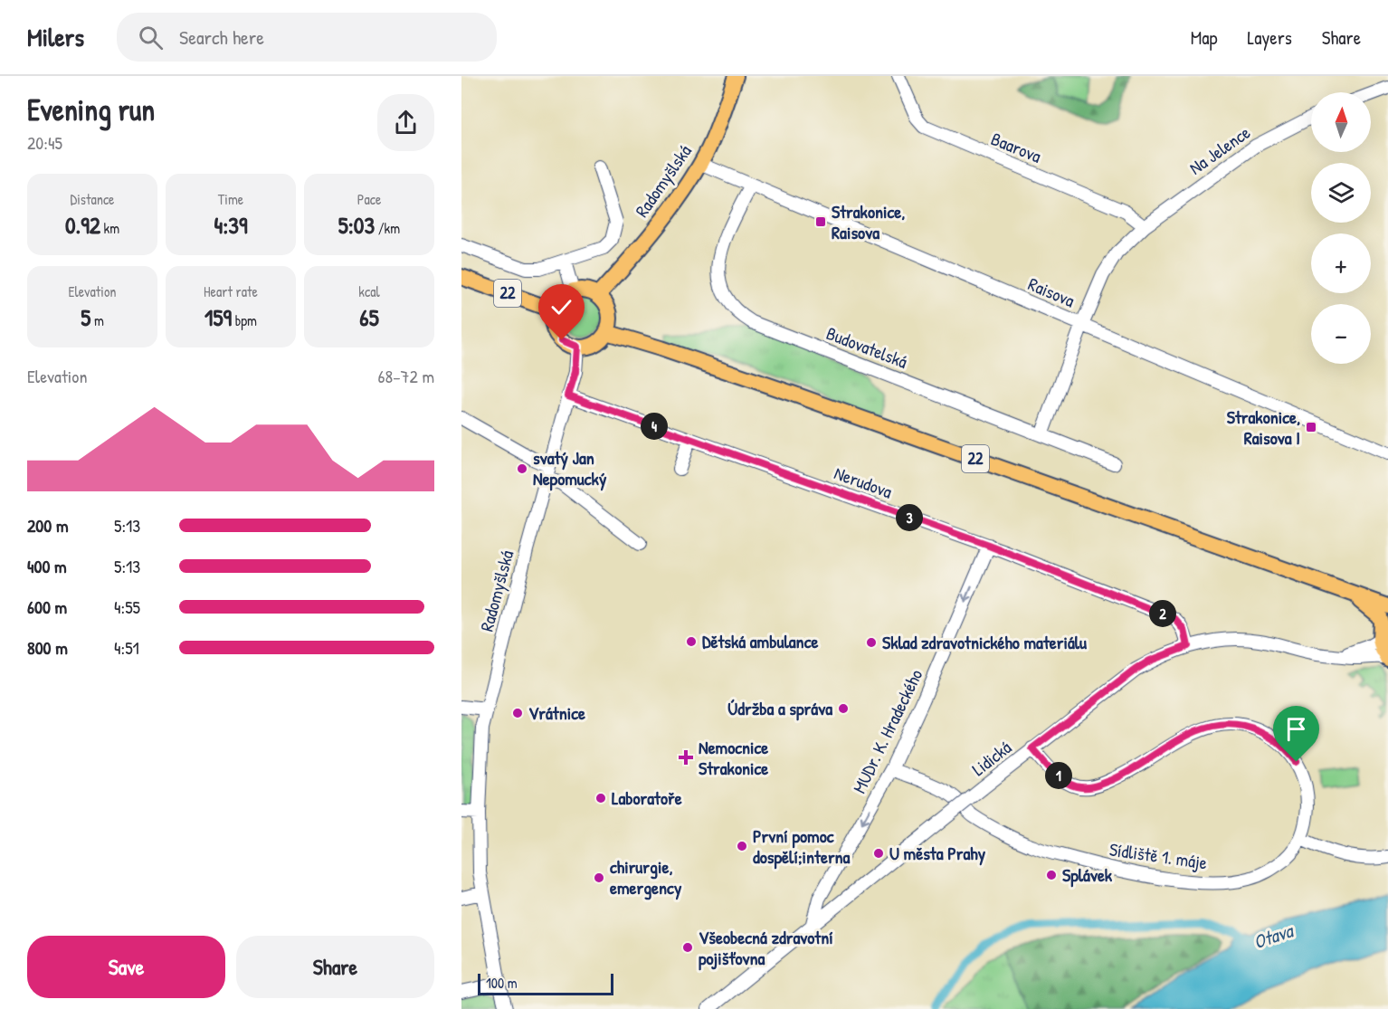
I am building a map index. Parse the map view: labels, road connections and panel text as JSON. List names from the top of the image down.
{
  "streets": {
    "main road": ["Radomyšlská", "22"],
    "street": [
      "Baarova",
      "Na Jelence",
      "Raisova",
      "Budovatelská",
      "Nerudova",
      "MUDr. K. Hradeckého",
      "Lidická",
      "Sídliště 1. máje"
    ]
  },
  "crossings": [
    ["Baarova", "Na Jelence"],
    ["Radomyšlská", "Raisova"],
    ["Radomyšlská", "22"],
    ["Radomyšlská", "Nerudova"],
    ["Raisova", "Budovatelská"],
    ["22", "Lidická"],
    ["Nerudova", "MUDr. K. Hradeckého"],
    ["Nerudova", "Lidická"],
    ["MUDr. K. Hradeckého", "Lidická"],
    ["MUDr. K. Hradeckého", "Sídliště 1. máje"],
    ["Lidická", "Sídliště 1. máje"]
  ],
  "one_way": ["MUDr. K. Hradeckého"],
  "water": ["Otava"],
  "places": {
    "transit": ["Strakonice, Raisova", "Strakonice, Raisova I"],
    "other": [
      "svatý Jan Nepomucký",
      "Dětská ambulance",
      "Sklad zdravotnického materiálu",
      "Údržba a správa",
      "Vrátnice",
      "Laboratoře",
      "První pomoc dospělí;interna",
      "U města Prahy",
      "Splávek",
      "chirurgie, emergency",
      "Všeobecná zdravotní pojišťovna"
    ],
    "health": ["Nemocnice Strakonice"]
  },
  "scale_bar": "100 m",
  "north": "top",
  "page": {
    "header": "Milers",
    "search": "Search here",
    "nav": ["Map", "Layers", "Share"],
    "heading": ["Evening run", "20:45"],
    "map_buttons": ["+", "−"],
    "stats": [
      ["Distance", "0.92 km"],
      ["Time", "4:39"],
      ["Pace", "5:03 /km"],
      ["Elevation", "5 m"],
      ["Heart rate", "159 bpm"],
      ["kcal", "65"]
    ],
    "chart": ["Elevation", "68–72 m"],
    "pins": [
      "4",
      "3",
      "2",
      "1"
    ],
    "list": [
      {
        "name": "200 m",
        "note": "5:13"
      },
      {
        "name": "400 m",
        "note": "5:13"
      },
      {
        "name": "600 m",
        "note": "4:55"
      },
      {
        "name": "800 m",
        "note": "4:51"
      }
    ],
    "buttons": ["Save", "Share"],
    "scale": "100 m"
  }
}
